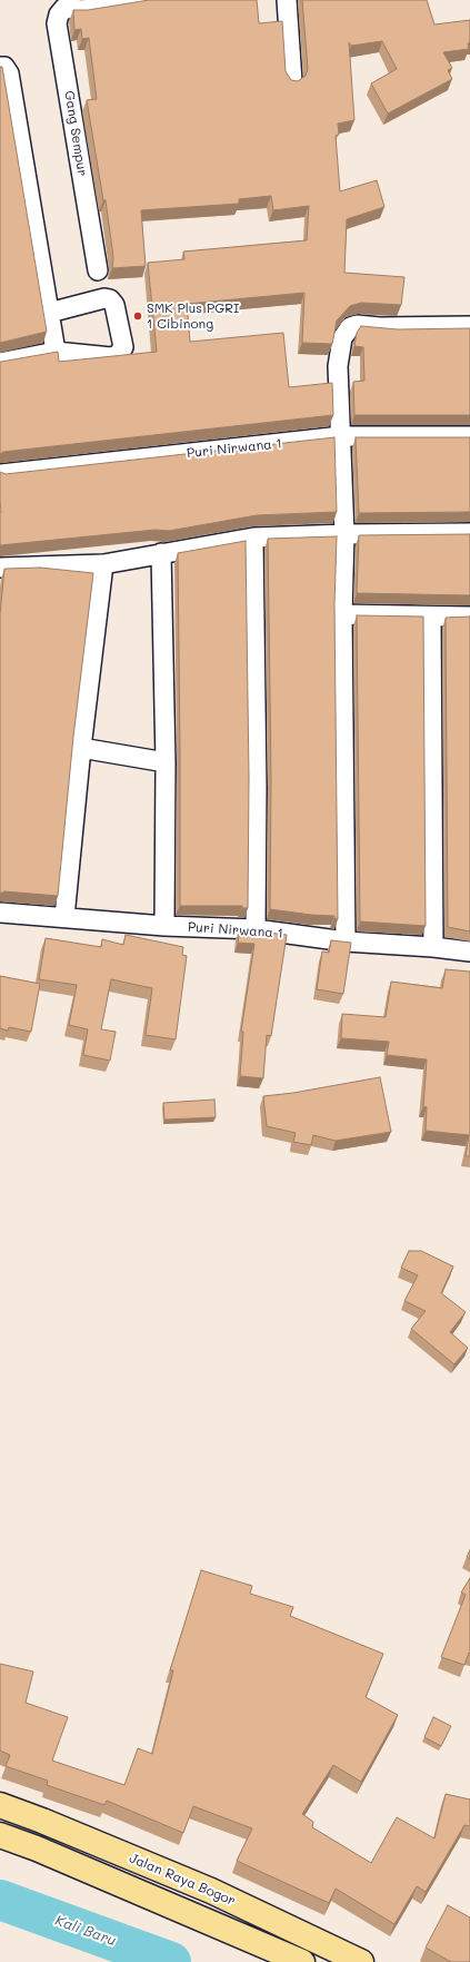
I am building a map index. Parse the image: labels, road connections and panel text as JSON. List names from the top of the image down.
{
  "streets": {
    "highway": ["Jalan Raya Bogor"],
    "street": ["Gang Sempur", "Puri Nirwana 1"]
  },
  "water": ["Kali Baru"],
  "places": ["SMK Plus PGRI 1 Cibinong"]
}
